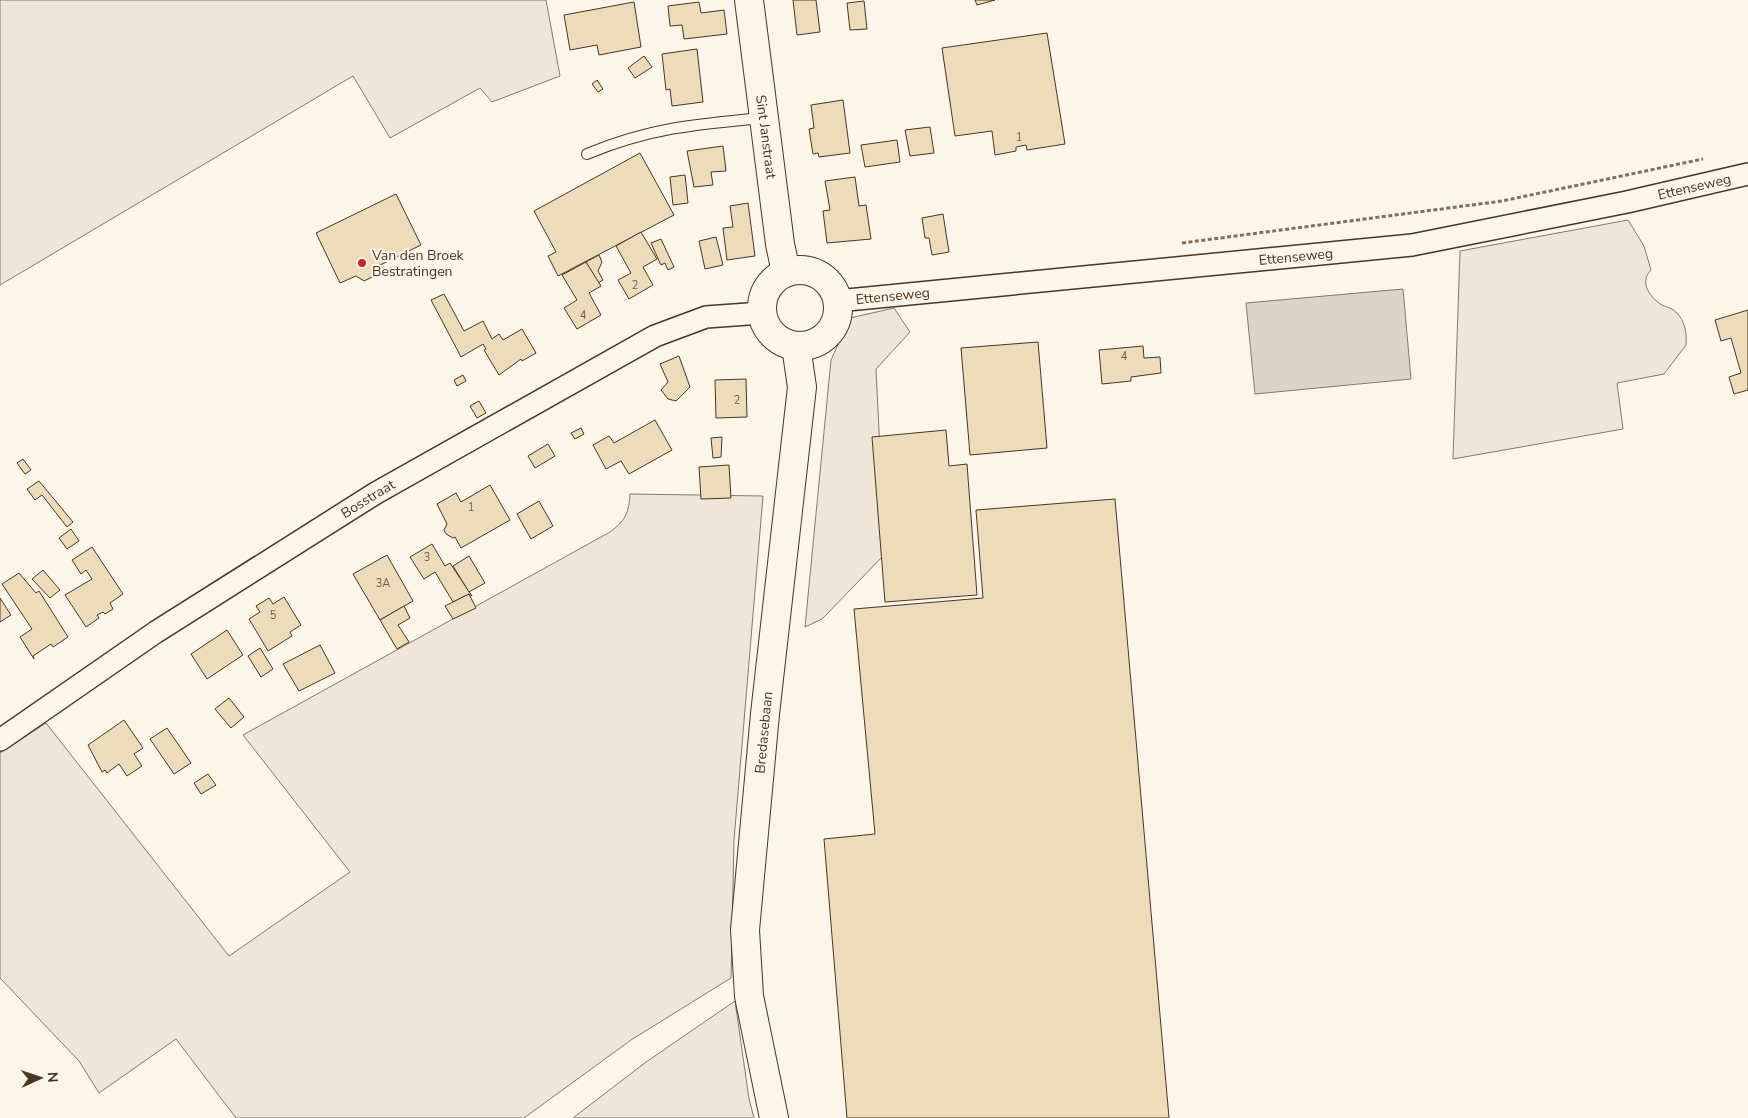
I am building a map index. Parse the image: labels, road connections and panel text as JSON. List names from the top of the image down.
{
  "streets": {
    "street": [
      "Sint Janstraat",
      "Ettenseweg",
      "Bosstraat",
      "Bredasebaan"
    ]
  },
  "crossings": [
    ["Sint Janstraat", "Ettenseweg"],
    ["Sint Janstraat", "Bosstraat"],
    ["Sint Janstraat", "Bredasebaan"],
    ["Ettenseweg", "Bosstraat"],
    ["Ettenseweg", "Bredasebaan"],
    ["Bosstraat", "Bredasebaan"]
  ],
  "places": ["Van den Broek Bestratingen"],
  "house_numbers": [
    "1",
    "2",
    "4",
    "4",
    "2",
    "1",
    "3",
    "3A",
    "5"
  ],
  "north": "right"
}
